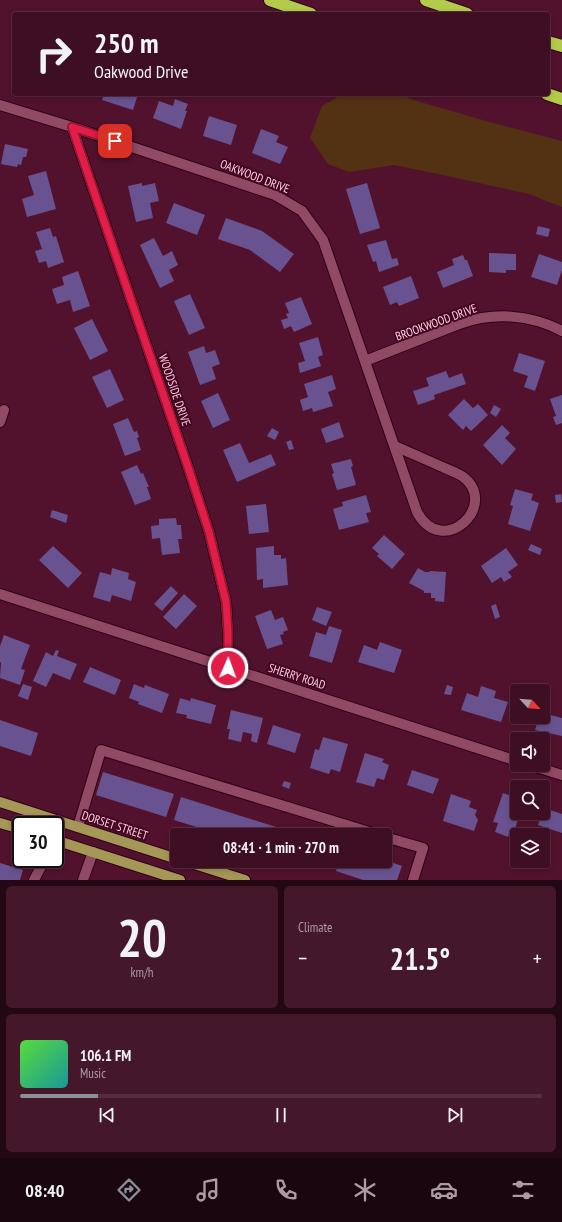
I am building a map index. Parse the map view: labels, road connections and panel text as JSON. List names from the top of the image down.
{
  "streets": {
    "main road": ["DORSET STREET"],
    "street": [
      "OAKWOOD DRIVE",
      "BROOKWOOD DRIVE",
      "WOODSIDE DRIVE",
      "SHERRY ROAD"
    ]
  },
  "crossings": [
    ["OAKWOOD DRIVE", "BROOKWOOD DRIVE"],
    ["OAKWOOD DRIVE", "WOODSIDE DRIVE"],
    ["WOODSIDE DRIVE", "SHERRY ROAD"]
  ],
  "north": "bottom right",
  "page": {
    "turn": ["250 m", "Oakwood Drive"],
    "limit": "30",
    "trip": "08:41 · 1 min · 270 m",
    "tile": [
      ["20", "km/h"],
      "Climate"
    ],
    "heat": ["−", "21.5°", "+"],
    "song": ["106.1 FM", "Music"],
    "tabs": "08:40"
  }
}
